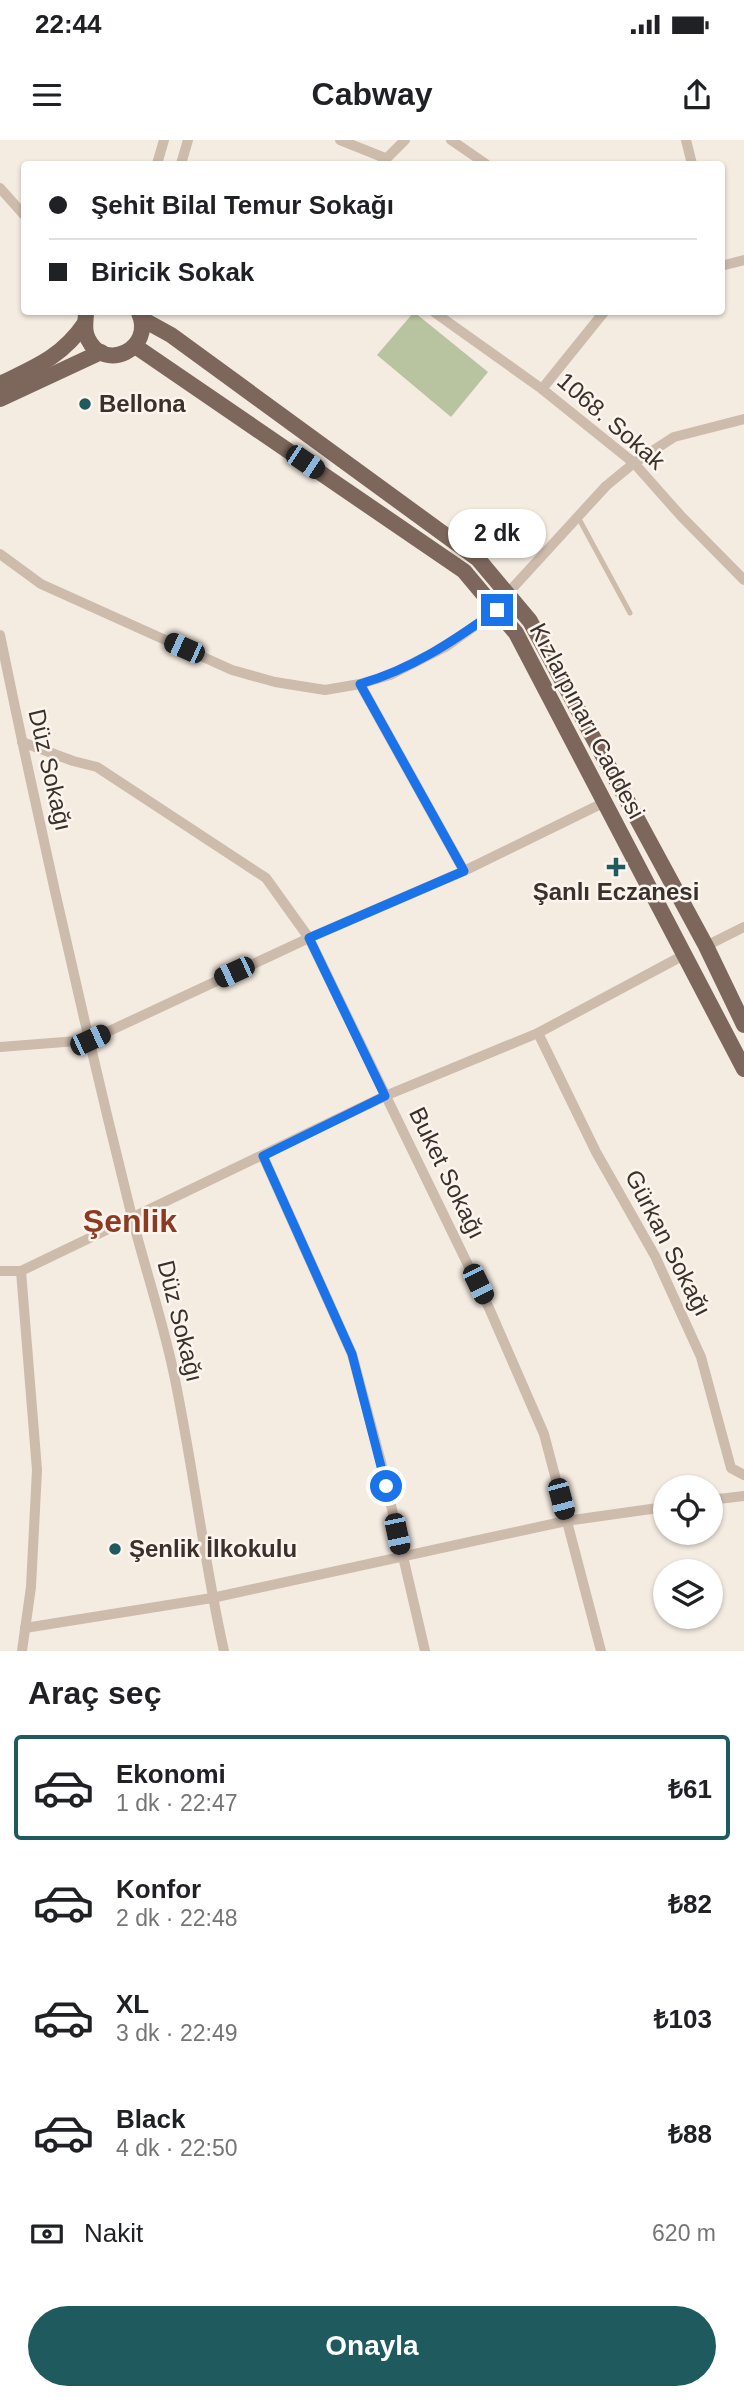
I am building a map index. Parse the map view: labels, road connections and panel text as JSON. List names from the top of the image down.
{
  "streets": {
    "main road": ["Kızlarpınarı Caddesi"],
    "street": [
      "1068. Sokak",
      "Düz Sokağı",
      "Buket Sokağı",
      "Gürkan Sokağı"
    ]
  },
  "crossings": [
    ["Düz Sokağı", "Buket Sokağı"]
  ],
  "districts": ["Şenlik"],
  "places": {
    "other": ["Bellona", "Şenlik İlkokulu"],
    "health": ["Şanlı Eczanesi"]
  },
  "page": {
    "status": "22:44",
    "header": "Cabway",
    "banner": ["Şehit Bilal Temur Sokağı", "Biricik Sokak"],
    "bubble": "2 dk",
    "heading": "Araç seç",
    "list": [
      {
        "name": "Ekonomi",
        "note": "1 dk · 22:47",
        "value": "₺61"
      },
      {
        "name": "Konfor",
        "note": "2 dk · 22:48",
        "value": "₺82"
      },
      {
        "name": "XL",
        "note": "3 dk · 22:49",
        "value": "₺103"
      },
      {
        "name": "Black",
        "note": "4 dk · 22:50",
        "value": "₺88"
      }
    ],
    "pay": ["Nakit", "620 m"],
    "buttons": "Onayla"
  }
}
